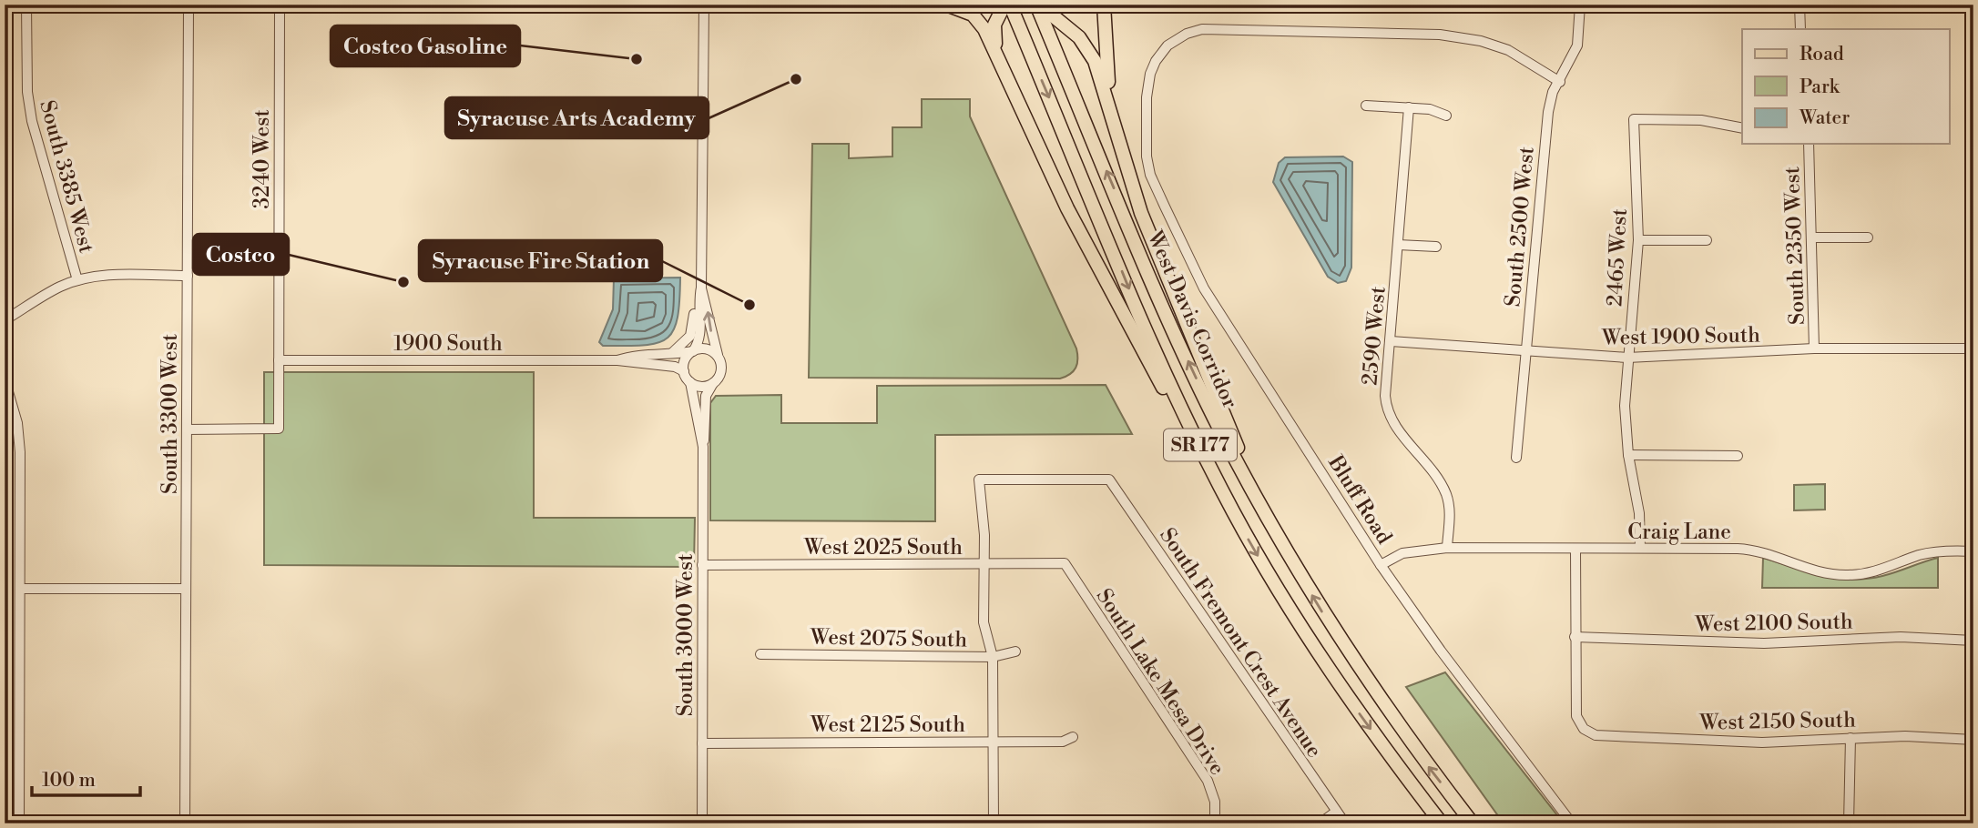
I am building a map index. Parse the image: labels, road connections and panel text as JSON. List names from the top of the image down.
{
  "streets": {
    "highway": ["West Davis Corridor", "SR 177"],
    "street": [
      "3240 West",
      "South 3385 West",
      "South 2500 West",
      "South 2350 West",
      "2465 West",
      "2590 West",
      "West 1900 South",
      "1900 South",
      "South 3300 West",
      "Bluff Road",
      "Craig Lane",
      "West 2025 South",
      "West 2100 South",
      "South 3000 West",
      "West 2075 South",
      "South Fremont Crest Avenue",
      "South Lake Mesa Drive",
      "West 2150 South",
      "West 2125 South"
    ]
  },
  "crossings": [
    ["3240 West", "1900 South"],
    ["3240 West", "South 3300 West"],
    ["South 2500 West", "West 1900 South"],
    ["South 2500 West", "Bluff Road"],
    ["South 2350 West", "West 1900 South"],
    ["2465 West", "West 1900 South"],
    ["2465 West", "Craig Lane"],
    ["2590 West", "West 1900 South"],
    ["2590 West", "Craig Lane"],
    ["Bluff Road", "Craig Lane"],
    ["West 2025 South", "South 3000 West"],
    ["West 2025 South", "South Fremont Crest Avenue"],
    ["West 2025 South", "South Lake Mesa Drive"],
    ["West 2100 South", "West 2150 South"],
    ["South 3000 West", "West 2125 South"]
  ],
  "places": [
    "Costco Gasoline",
    "Syracuse Arts Academy",
    "Costco",
    "Syracuse Fire Station"
  ],
  "legend": ["Road", "Park", "Water"],
  "scale_bar": "100 m"
}
